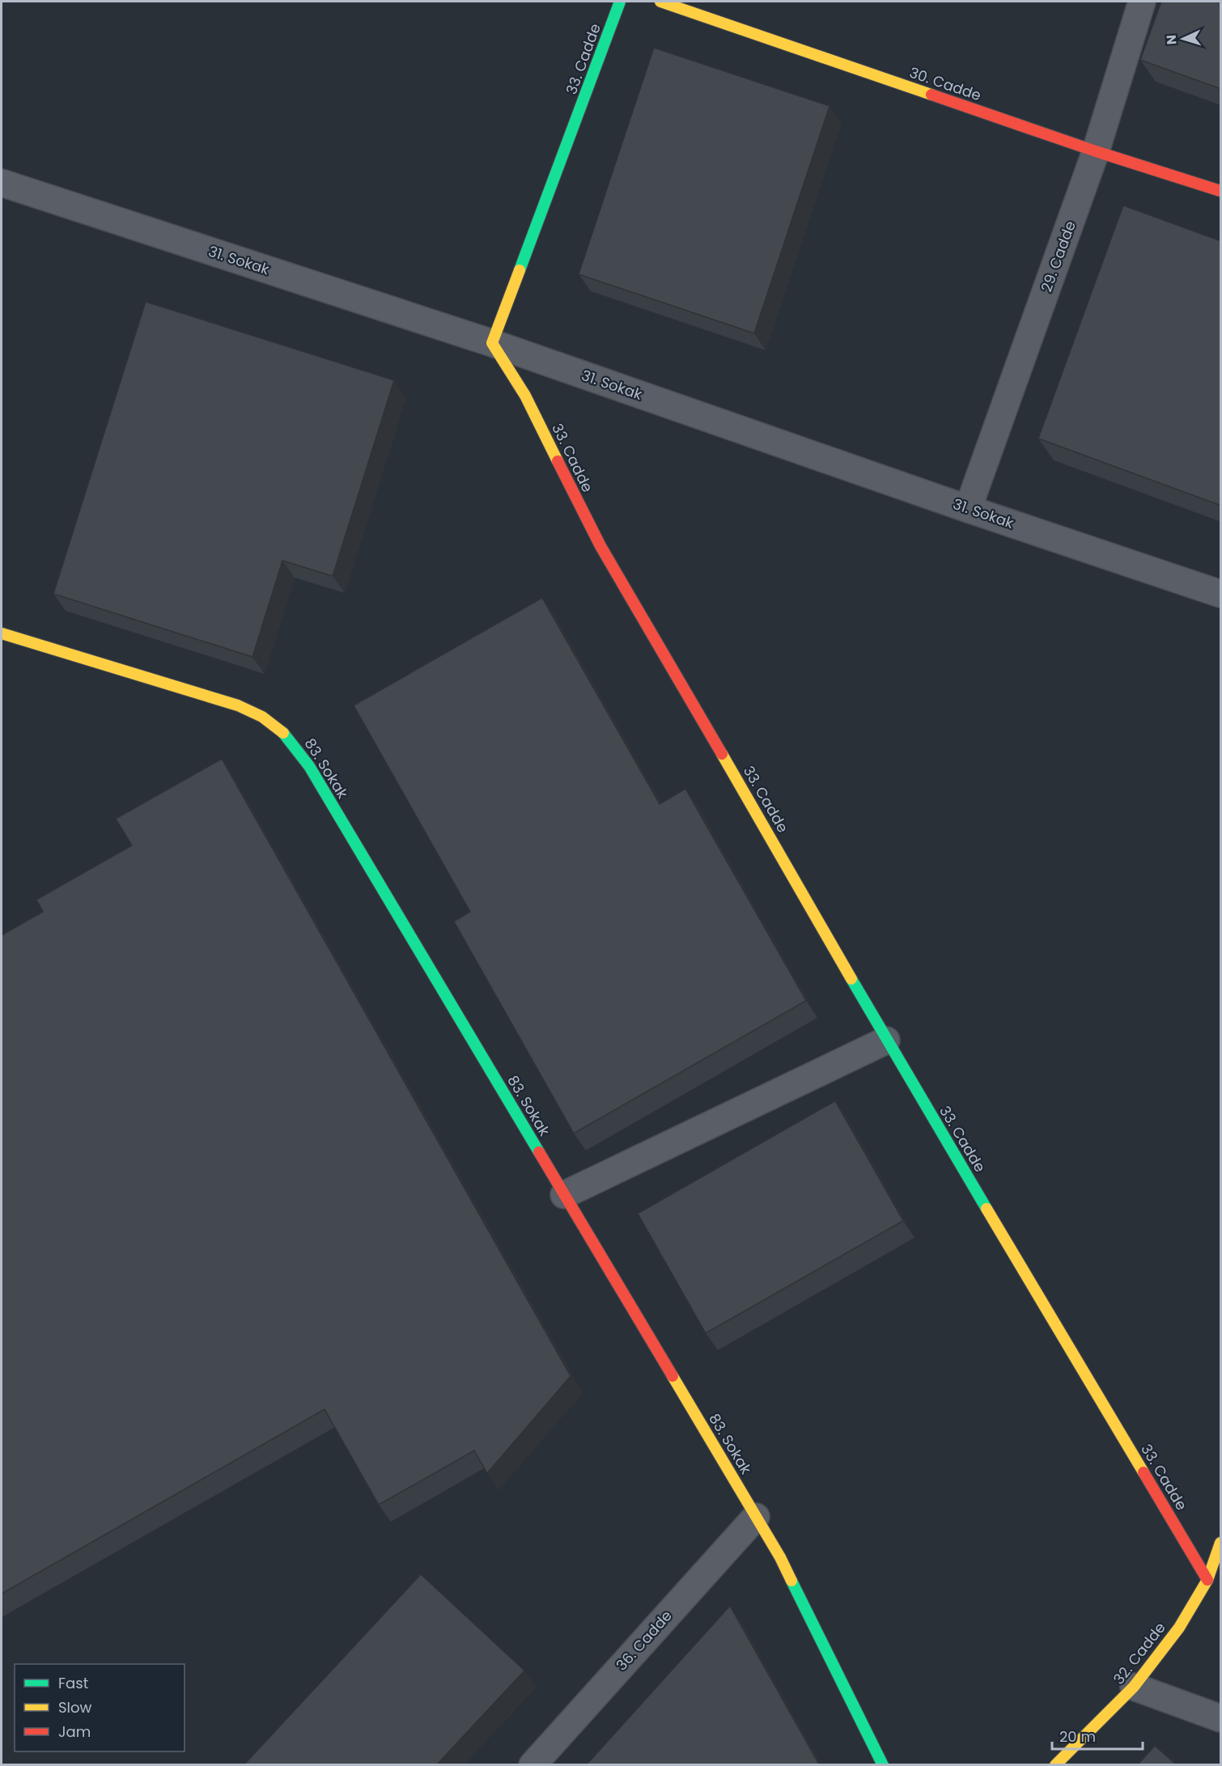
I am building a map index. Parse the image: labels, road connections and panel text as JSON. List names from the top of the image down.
{
  "streets": {
    "street": [
      "33. Cadde",
      "30. Cadde",
      "29. Cadde",
      "31. Sokak",
      "83. Sokak",
      "36. Cadde",
      "32. Cadde"
    ]
  },
  "crossings": [
    ["33. Cadde", "31. Sokak"],
    ["33. Cadde", "32. Cadde"],
    ["30. Cadde", "29. Cadde"],
    ["29. Cadde", "31. Sokak"],
    ["83. Sokak", "36. Cadde"]
  ],
  "legend": ["Fast", "Slow", "Jam"],
  "scale_bar": "20 m",
  "north": "left"
}
